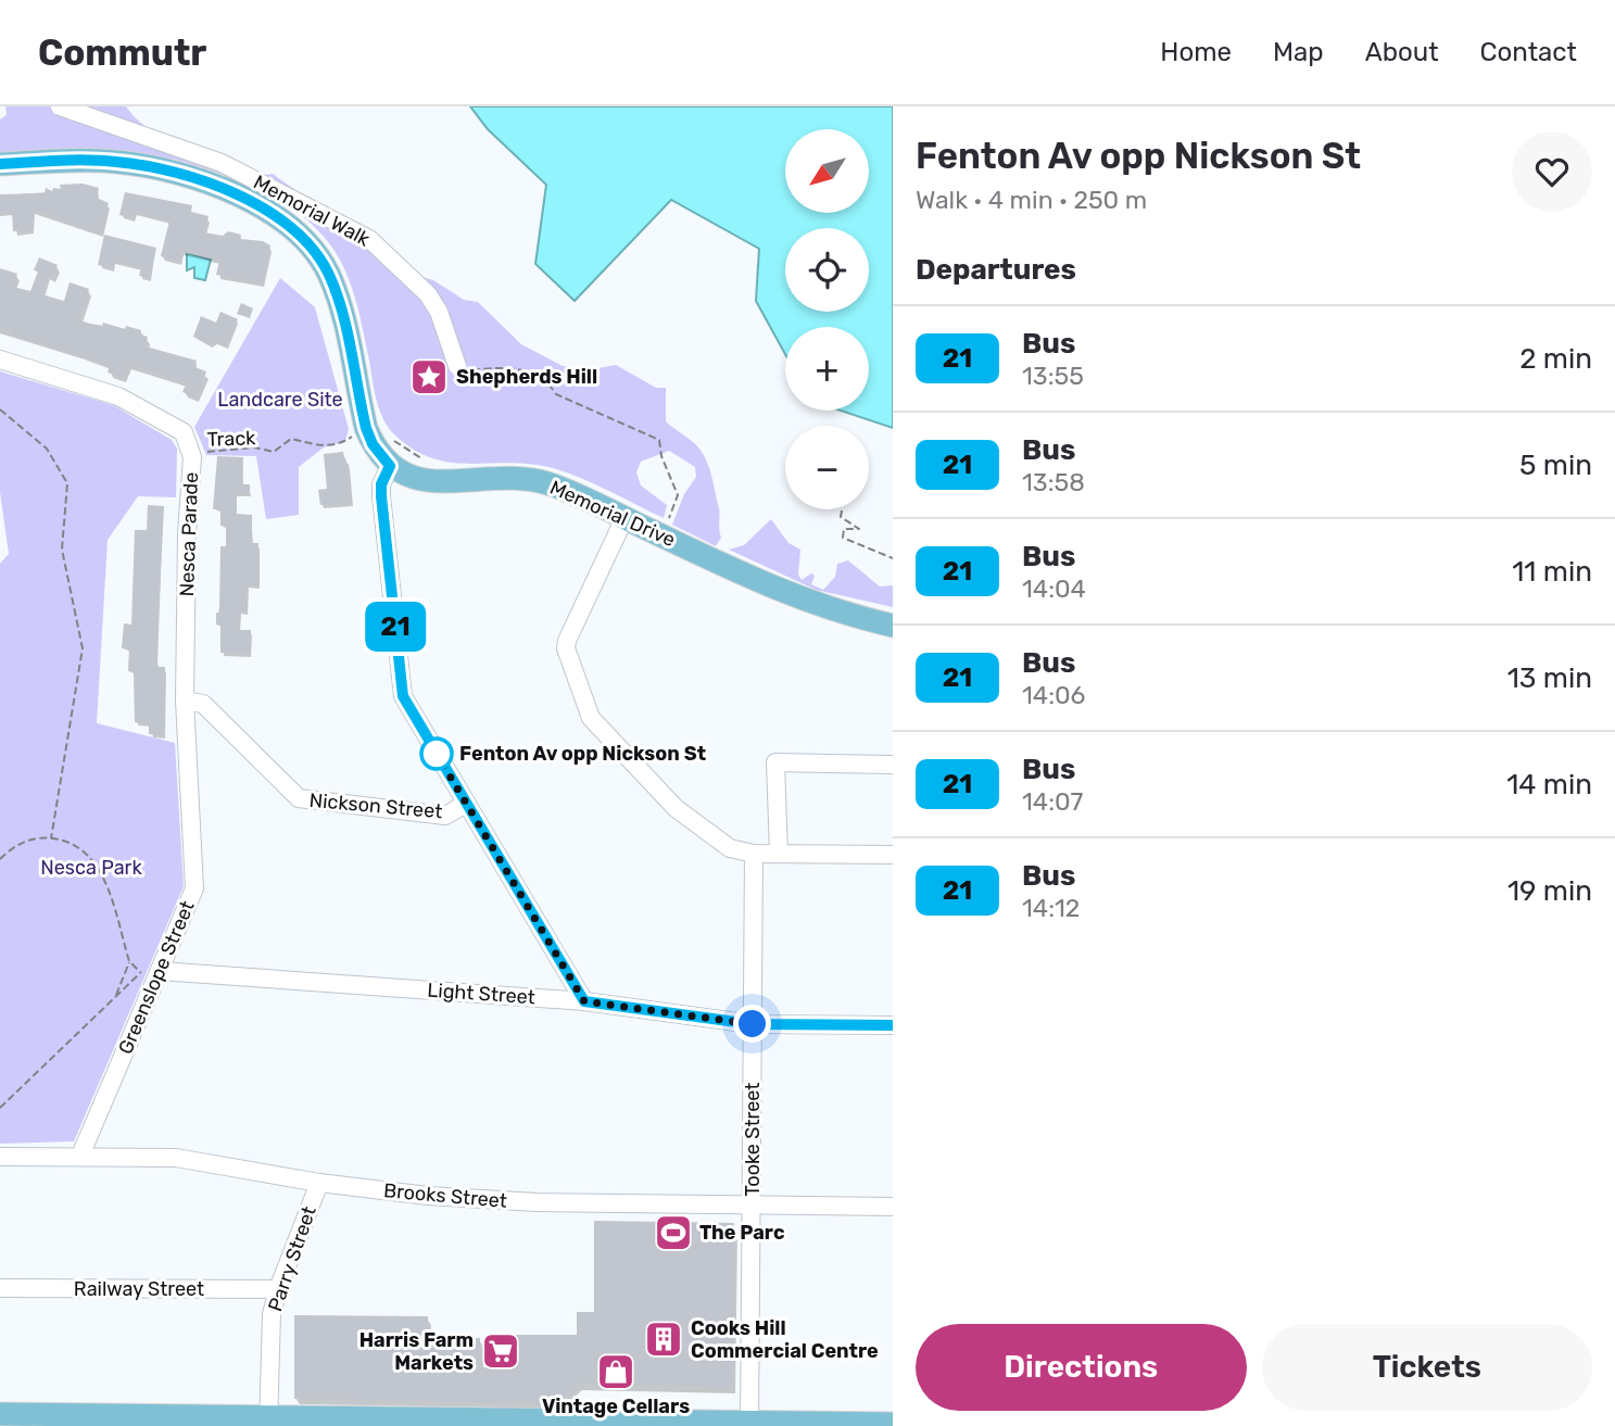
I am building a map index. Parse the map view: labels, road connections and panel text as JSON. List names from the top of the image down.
{
  "streets": {
    "main road": ["Memorial Drive"],
    "street": [
      "Memorial Walk",
      "Nesca Parade",
      "Nickson Street",
      "Greenslope Street",
      "Light Street",
      "Tooke Street",
      "Brooks Street",
      "Parry Street",
      "Railway Street"
    ],
    "path": ["Track"]
  },
  "crossings": [
    ["Track", "Nesca Parade"],
    ["Nesca Parade", "Nickson Street"],
    ["Nesca Parade", "Greenslope Street"],
    ["Nickson Street", "Greenslope Street"],
    ["Greenslope Street", "Light Street"],
    ["Greenslope Street", "Brooks Street"],
    ["Light Street", "Tooke Street"],
    ["Tooke Street", "Brooks Street"],
    ["Brooks Street", "Parry Street"],
    ["Parry Street", "Railway Street"]
  ],
  "parks": ["Landcare Site", "Nesca Park"],
  "places": {
    "place": ["Shepherds Hill"],
    "other": ["Fenton Av opp Nickson St"],
    "sports": ["The Parc"],
    "building": ["Cooks Hill Commercial Centre"],
    "supermarket": ["Harris Farm Markets"],
    "shop": ["Vintage Cellars"]
  },
  "lines": ["bus line 21"],
  "north": "bottom left",
  "page": {
    "header": "Commutr",
    "nav": [
      "Home",
      "Map",
      "About",
      "Contact"
    ],
    "on_map": "21",
    "heading": [
      ["Fenton Av opp Nickson St", "Walk · 4 min · 250 m"],
      "Departures"
    ],
    "map_buttons": ["+", "−"],
    "list": [
      {
        "mark": "21",
        "name": "Bus",
        "note": "13:55",
        "value": "2 min"
      },
      {
        "mark": "21",
        "name": "Bus",
        "note": "13:58",
        "value": "5 min"
      },
      {
        "mark": "21",
        "name": "Bus",
        "note": "14:04",
        "value": "11 min"
      },
      {
        "mark": "21",
        "name": "Bus",
        "note": "14:06",
        "value": "13 min"
      },
      {
        "mark": "21",
        "name": "Bus",
        "note": "14:07",
        "value": "14 min"
      },
      {
        "mark": "21",
        "name": "Bus",
        "note": "14:12",
        "value": "19 min"
      }
    ],
    "buttons": ["Directions", "Tickets"]
  }
}
